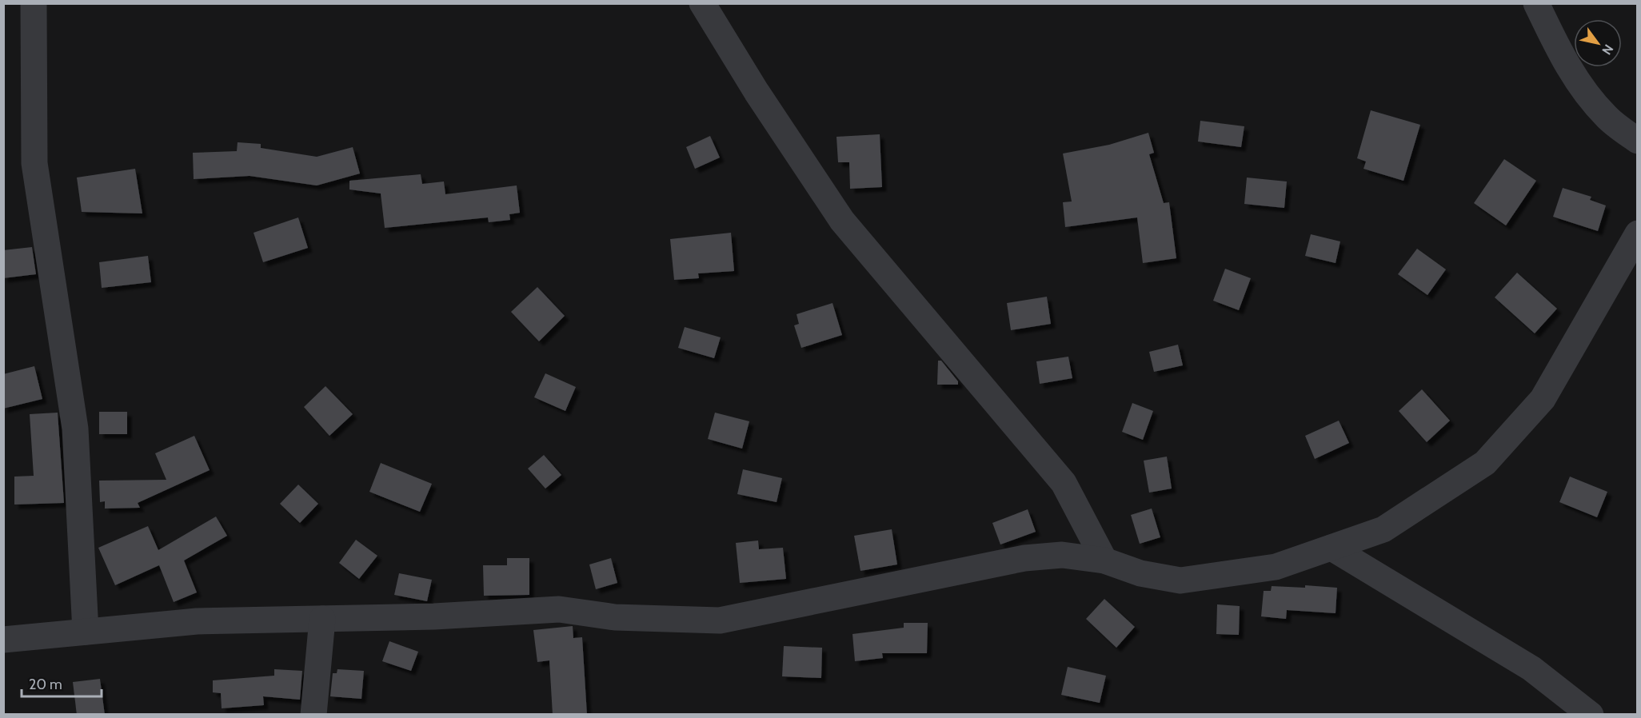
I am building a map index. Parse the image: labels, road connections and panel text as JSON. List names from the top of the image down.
{
  "scale_bar": "20 m",
  "north": "bottom right"
}
